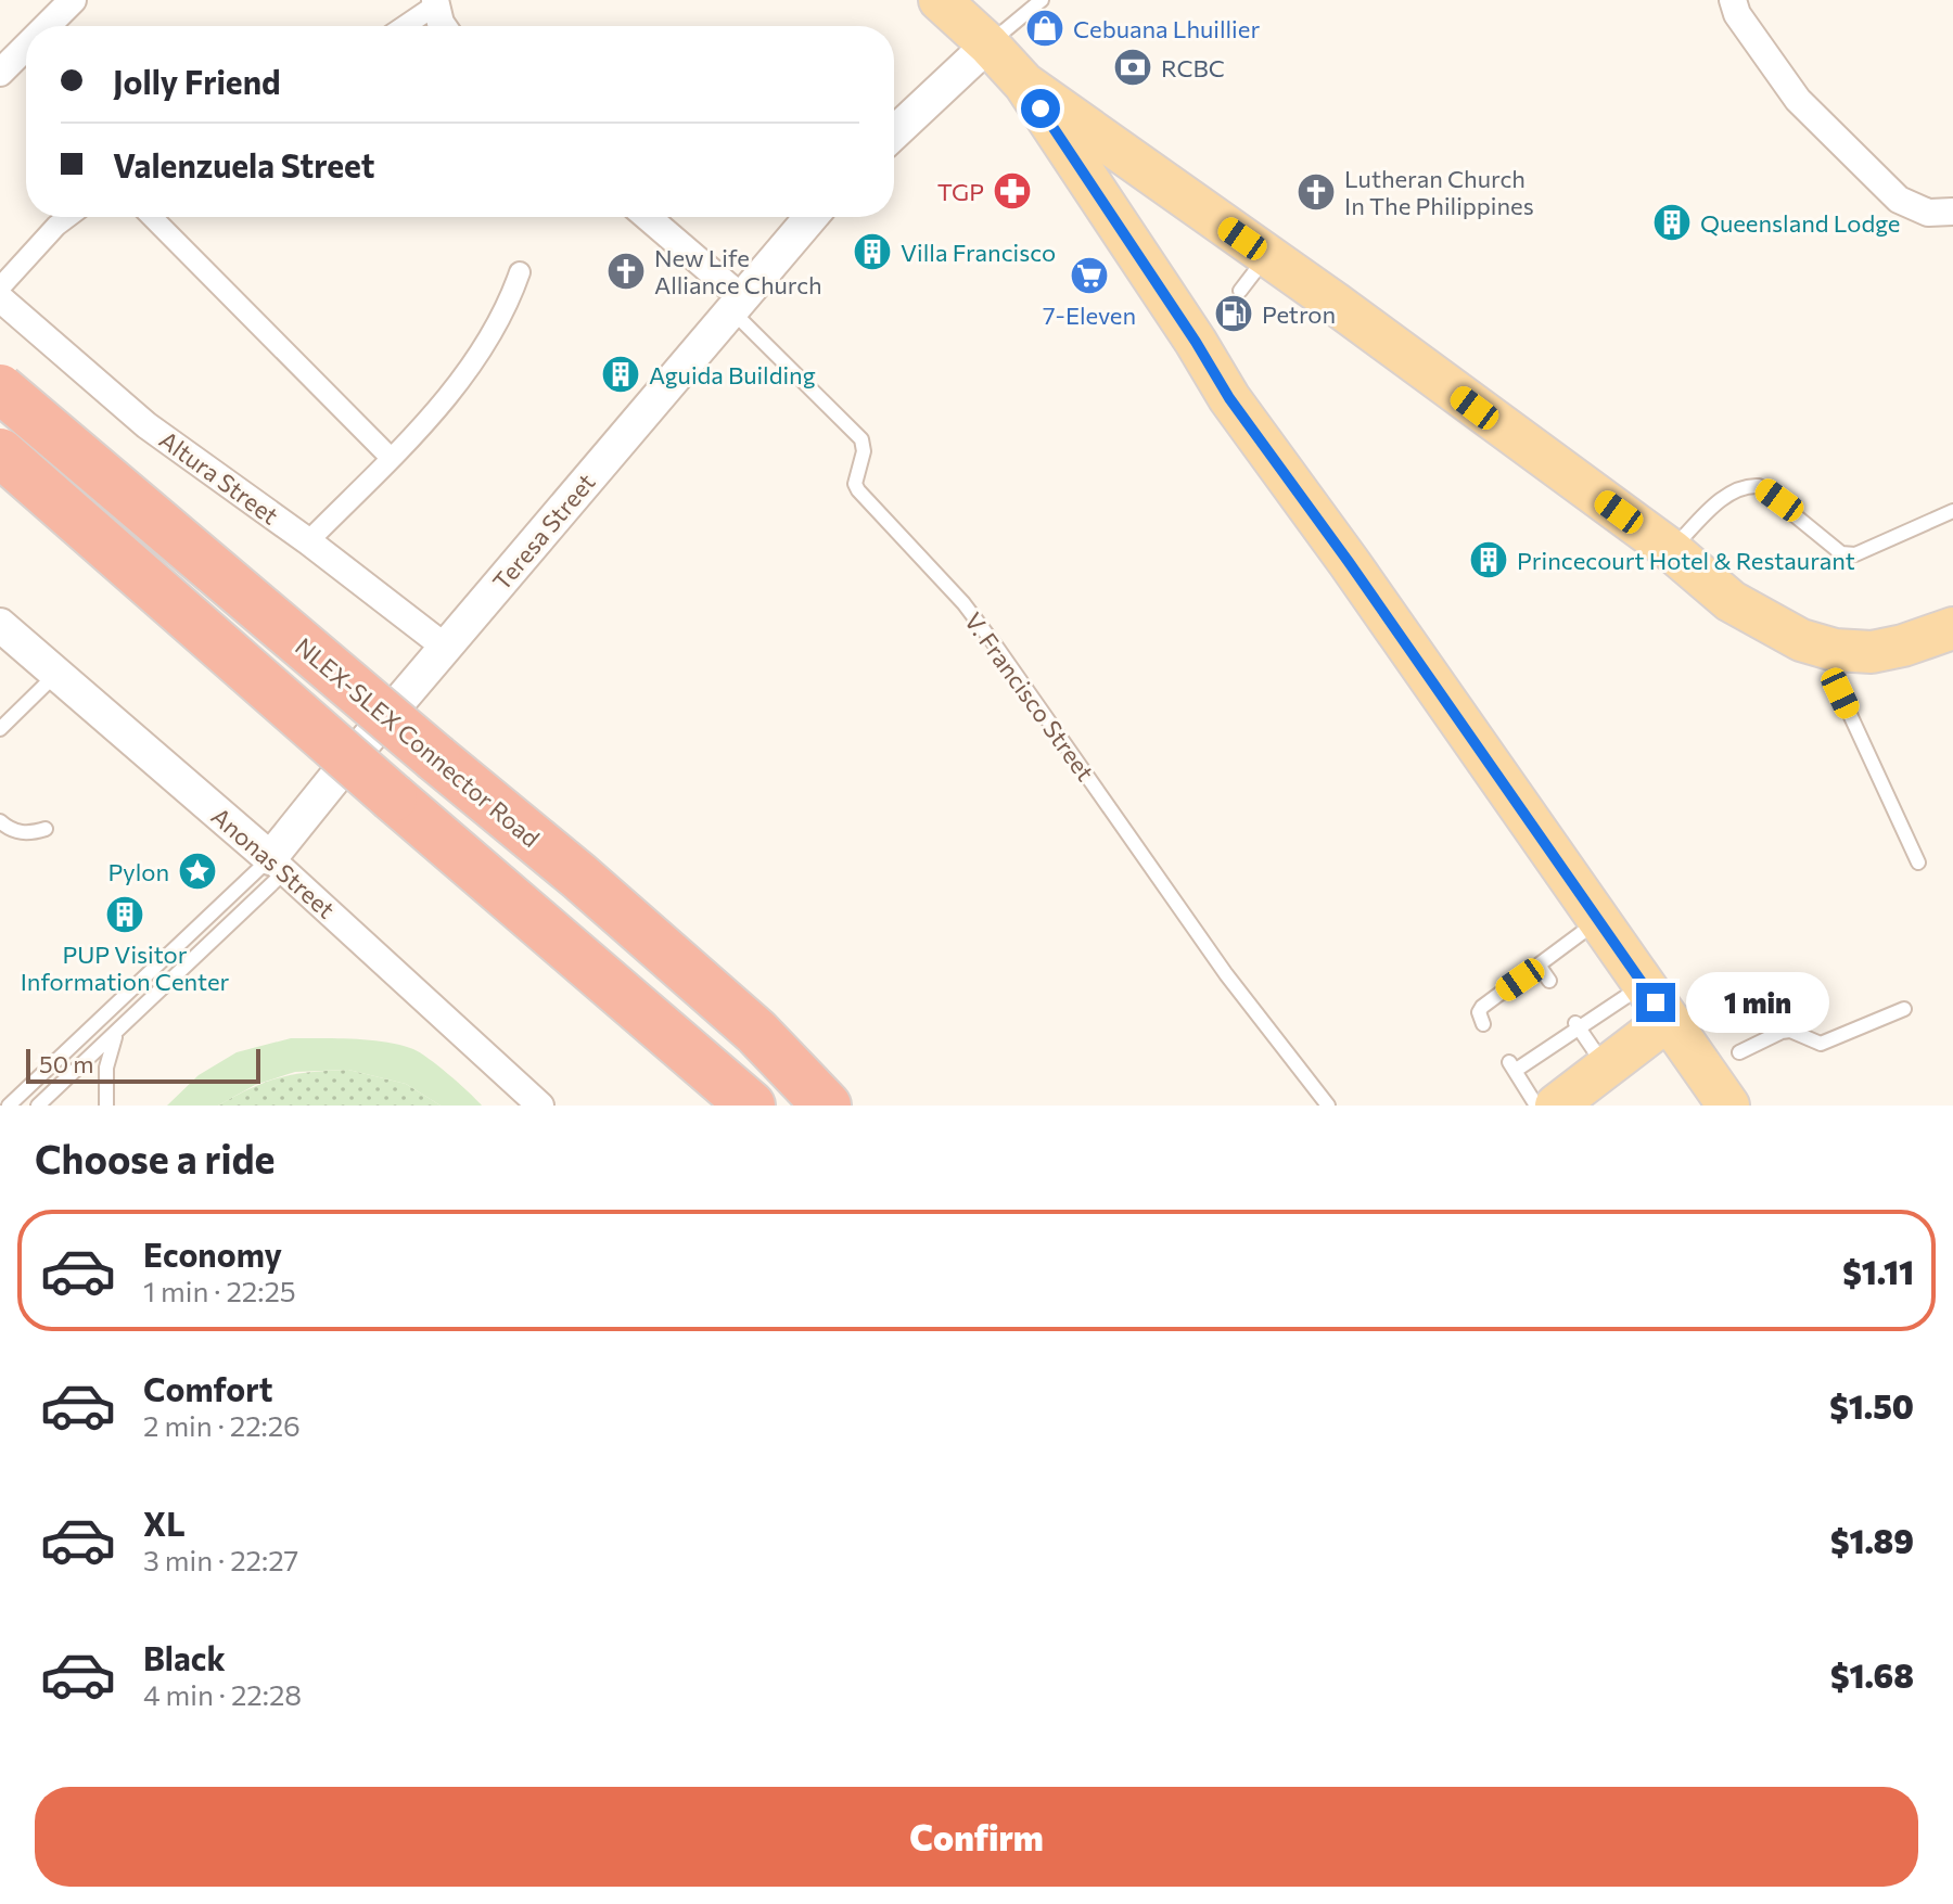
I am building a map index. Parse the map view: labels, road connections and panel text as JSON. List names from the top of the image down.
{
  "streets": {
    "highway": ["NLEX-SLEX Connector Road"],
    "street": [
      "Altura Street",
      "Teresa Street",
      "V. Francisco Street",
      "Anonas Street"
    ]
  },
  "crossings": [
    ["Altura Street", "Teresa Street"],
    ["Teresa Street", "V. Francisco Street"],
    ["Teresa Street", "Anonas Street"]
  ],
  "places": {
    "shop": ["Cebuana Lhuillier"],
    "bank": ["RCBC"],
    "pharmacy": ["TGP"],
    "church": ["Lutheran Church In The Philippines", "New Life Alliance Church"],
    "building": [
      "Queensland Lodge",
      "Villa Francisco",
      "Aguida Building",
      "Princecourt Hotel & Restaurant",
      "PUP Visitor Information Center"
    ],
    "supermarket": ["7-Eleven"],
    "fuel station": ["Petron"],
    "place": ["Pylon"]
  },
  "scale_bar": "50 m",
  "page": {
    "banner": ["Jolly Friend", "Valenzuela Street"],
    "bubble": "1 min",
    "scale": "50 m",
    "heading": "Choose a ride",
    "list": [
      {
        "name": "Economy",
        "note": "1 min · 22:25",
        "value": "$1.11"
      },
      {
        "name": "Comfort",
        "note": "2 min · 22:26",
        "value": "$1.50"
      },
      {
        "name": "XL",
        "note": "3 min · 22:27",
        "value": "$1.89"
      },
      {
        "name": "Black",
        "note": "4 min · 22:28",
        "value": "$1.68"
      }
    ],
    "buttons": "Confirm"
  }
}
